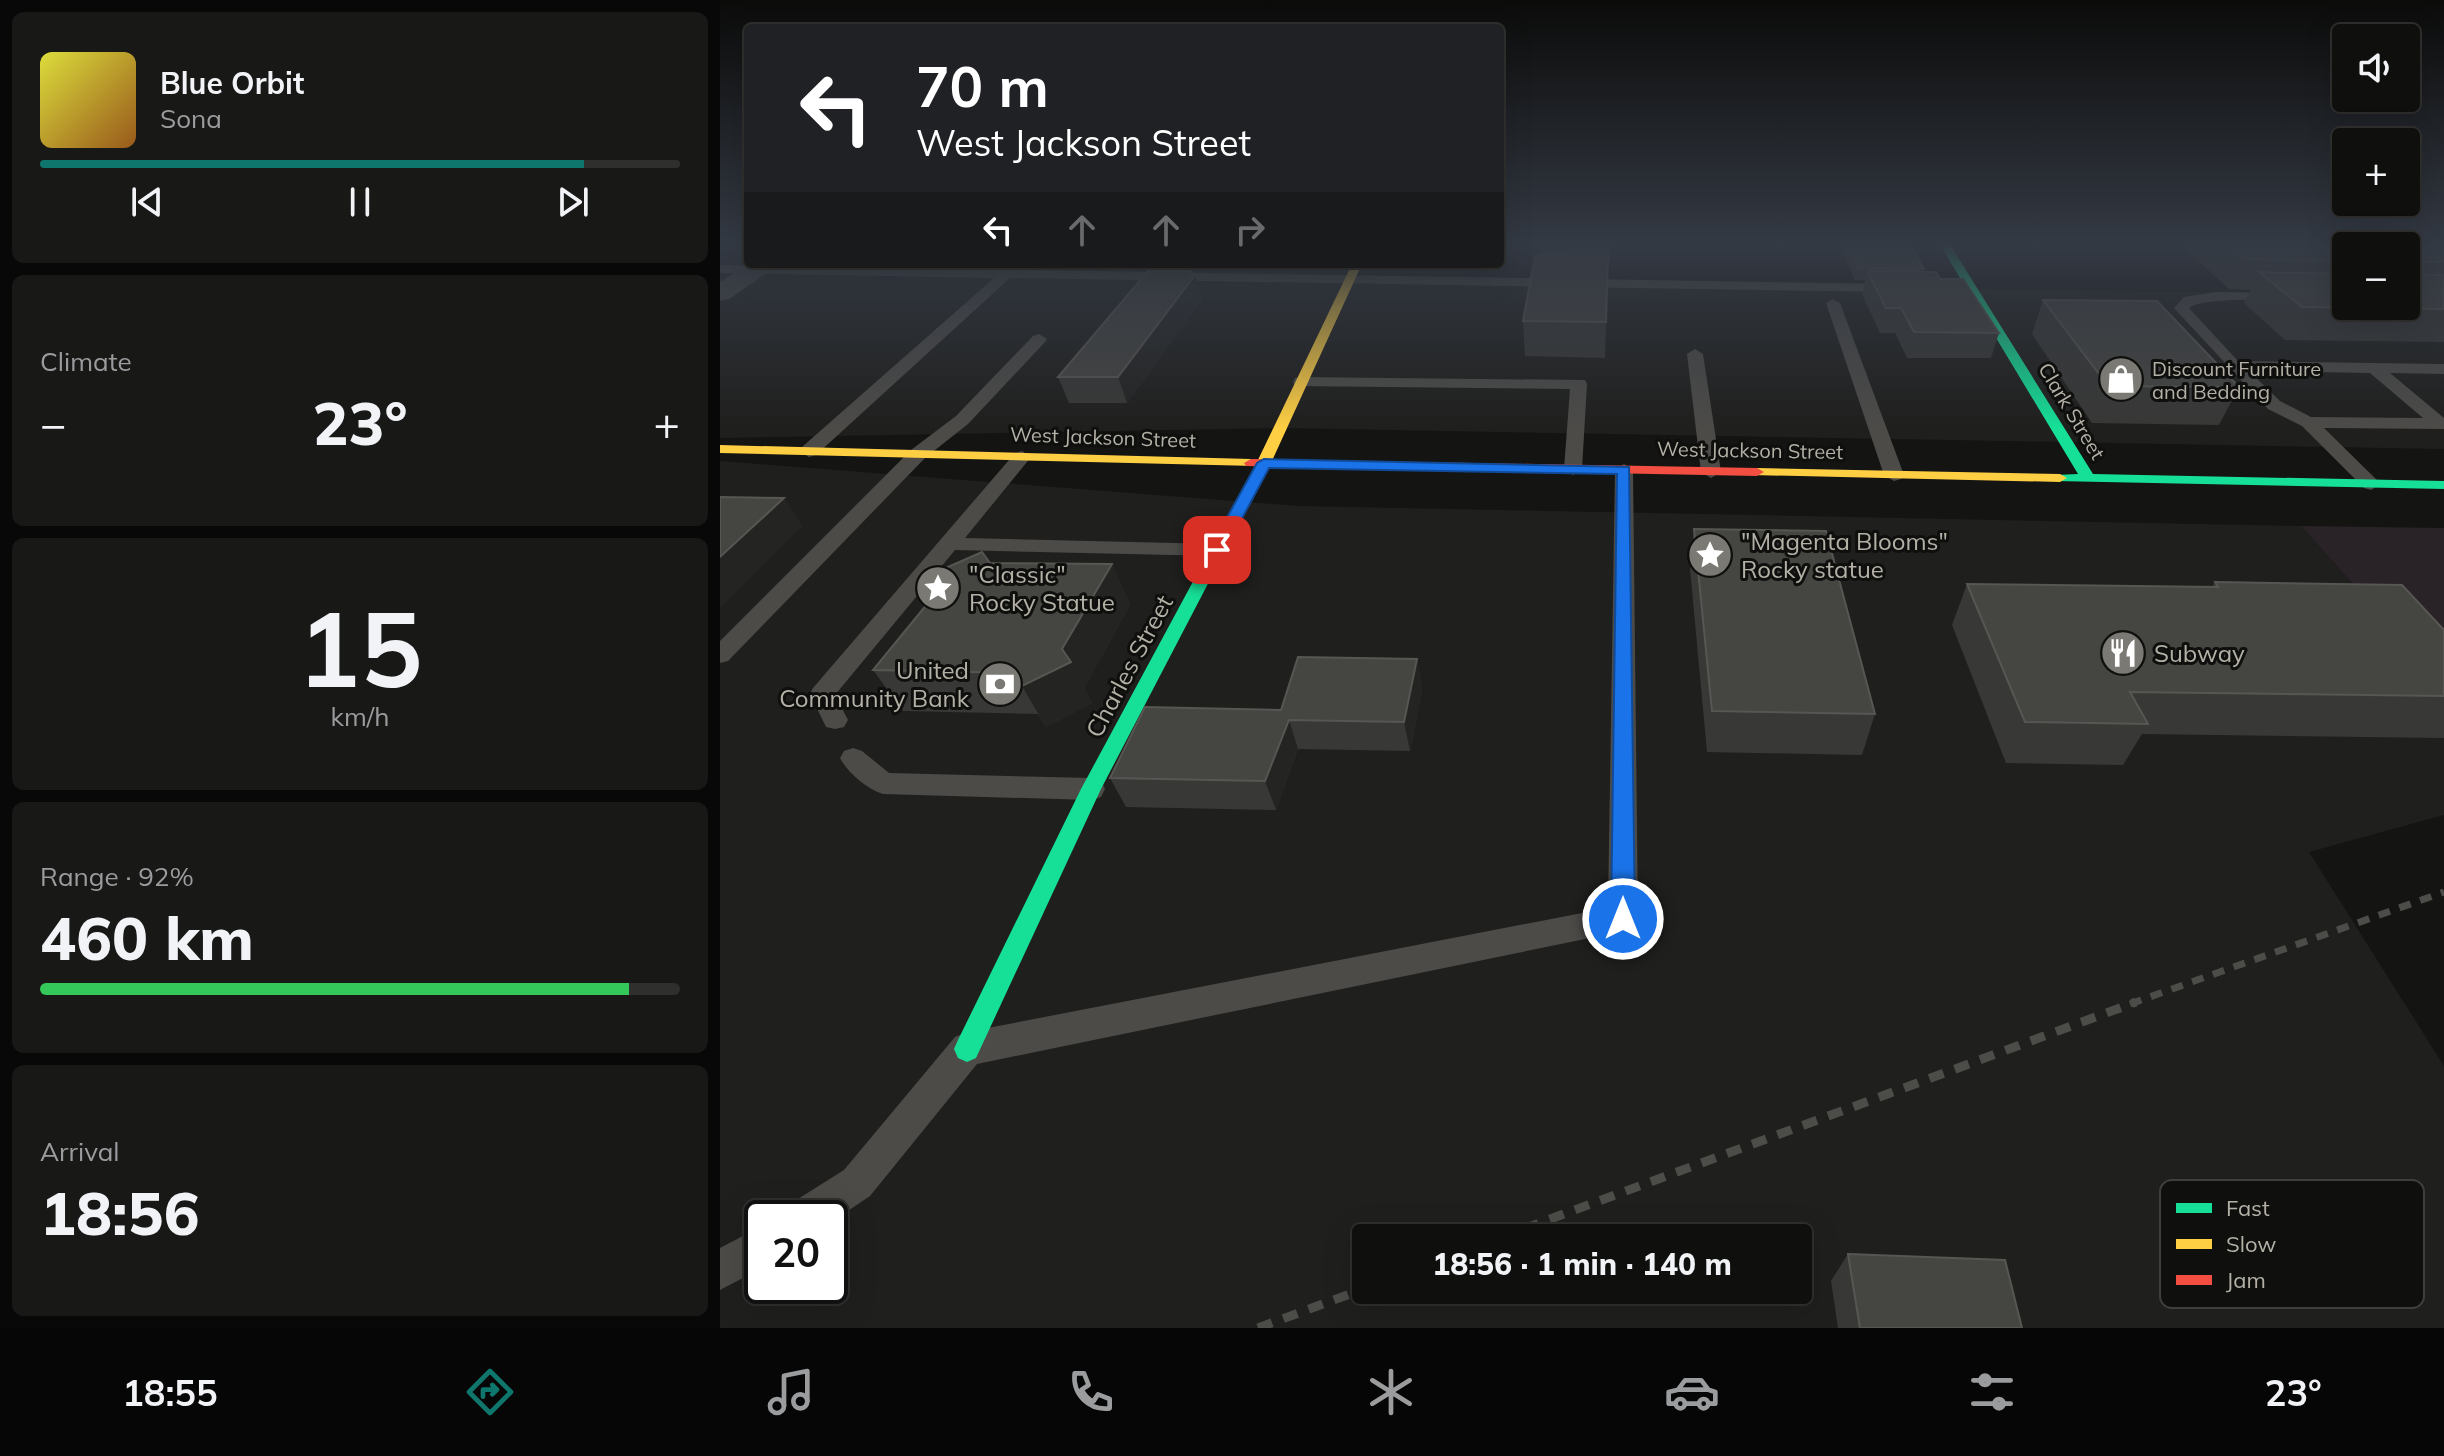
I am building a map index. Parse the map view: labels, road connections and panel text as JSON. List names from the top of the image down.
{
  "streets": {
    "main road": ["Clark Street", "West Jackson Street", "Charles Street"]
  },
  "crossings": [
    ["Clark Street", "West Jackson Street"],
    ["West Jackson Street", "Charles Street"]
  ],
  "places": {
    "shop": ["Discount Furniture and Bedding"],
    "place": ["\"Magenta Blooms\" Rocky statue", "\"Classic\" Rocky Statue"],
    "restaurant": ["Subway"],
    "bank": ["United Community Bank"]
  },
  "legend": ["Fast", "Slow", "Jam"],
  "page": {
    "map_buttons": ["+", "−"],
    "turn": ["70 m", "West Jackson Street"],
    "song": ["Blue Orbit", "Sona"],
    "tile": [
      "Climate",
      ["15", "km/h"],
      ["Range · 92%", "460 km"],
      ["Arrival", "18:56"]
    ],
    "heat": ["−", "23°", "+"],
    "limit": "20",
    "trip": "18:56 · 1 min · 140 m",
    "tabs": ["18:55", "23°"]
  }
}
